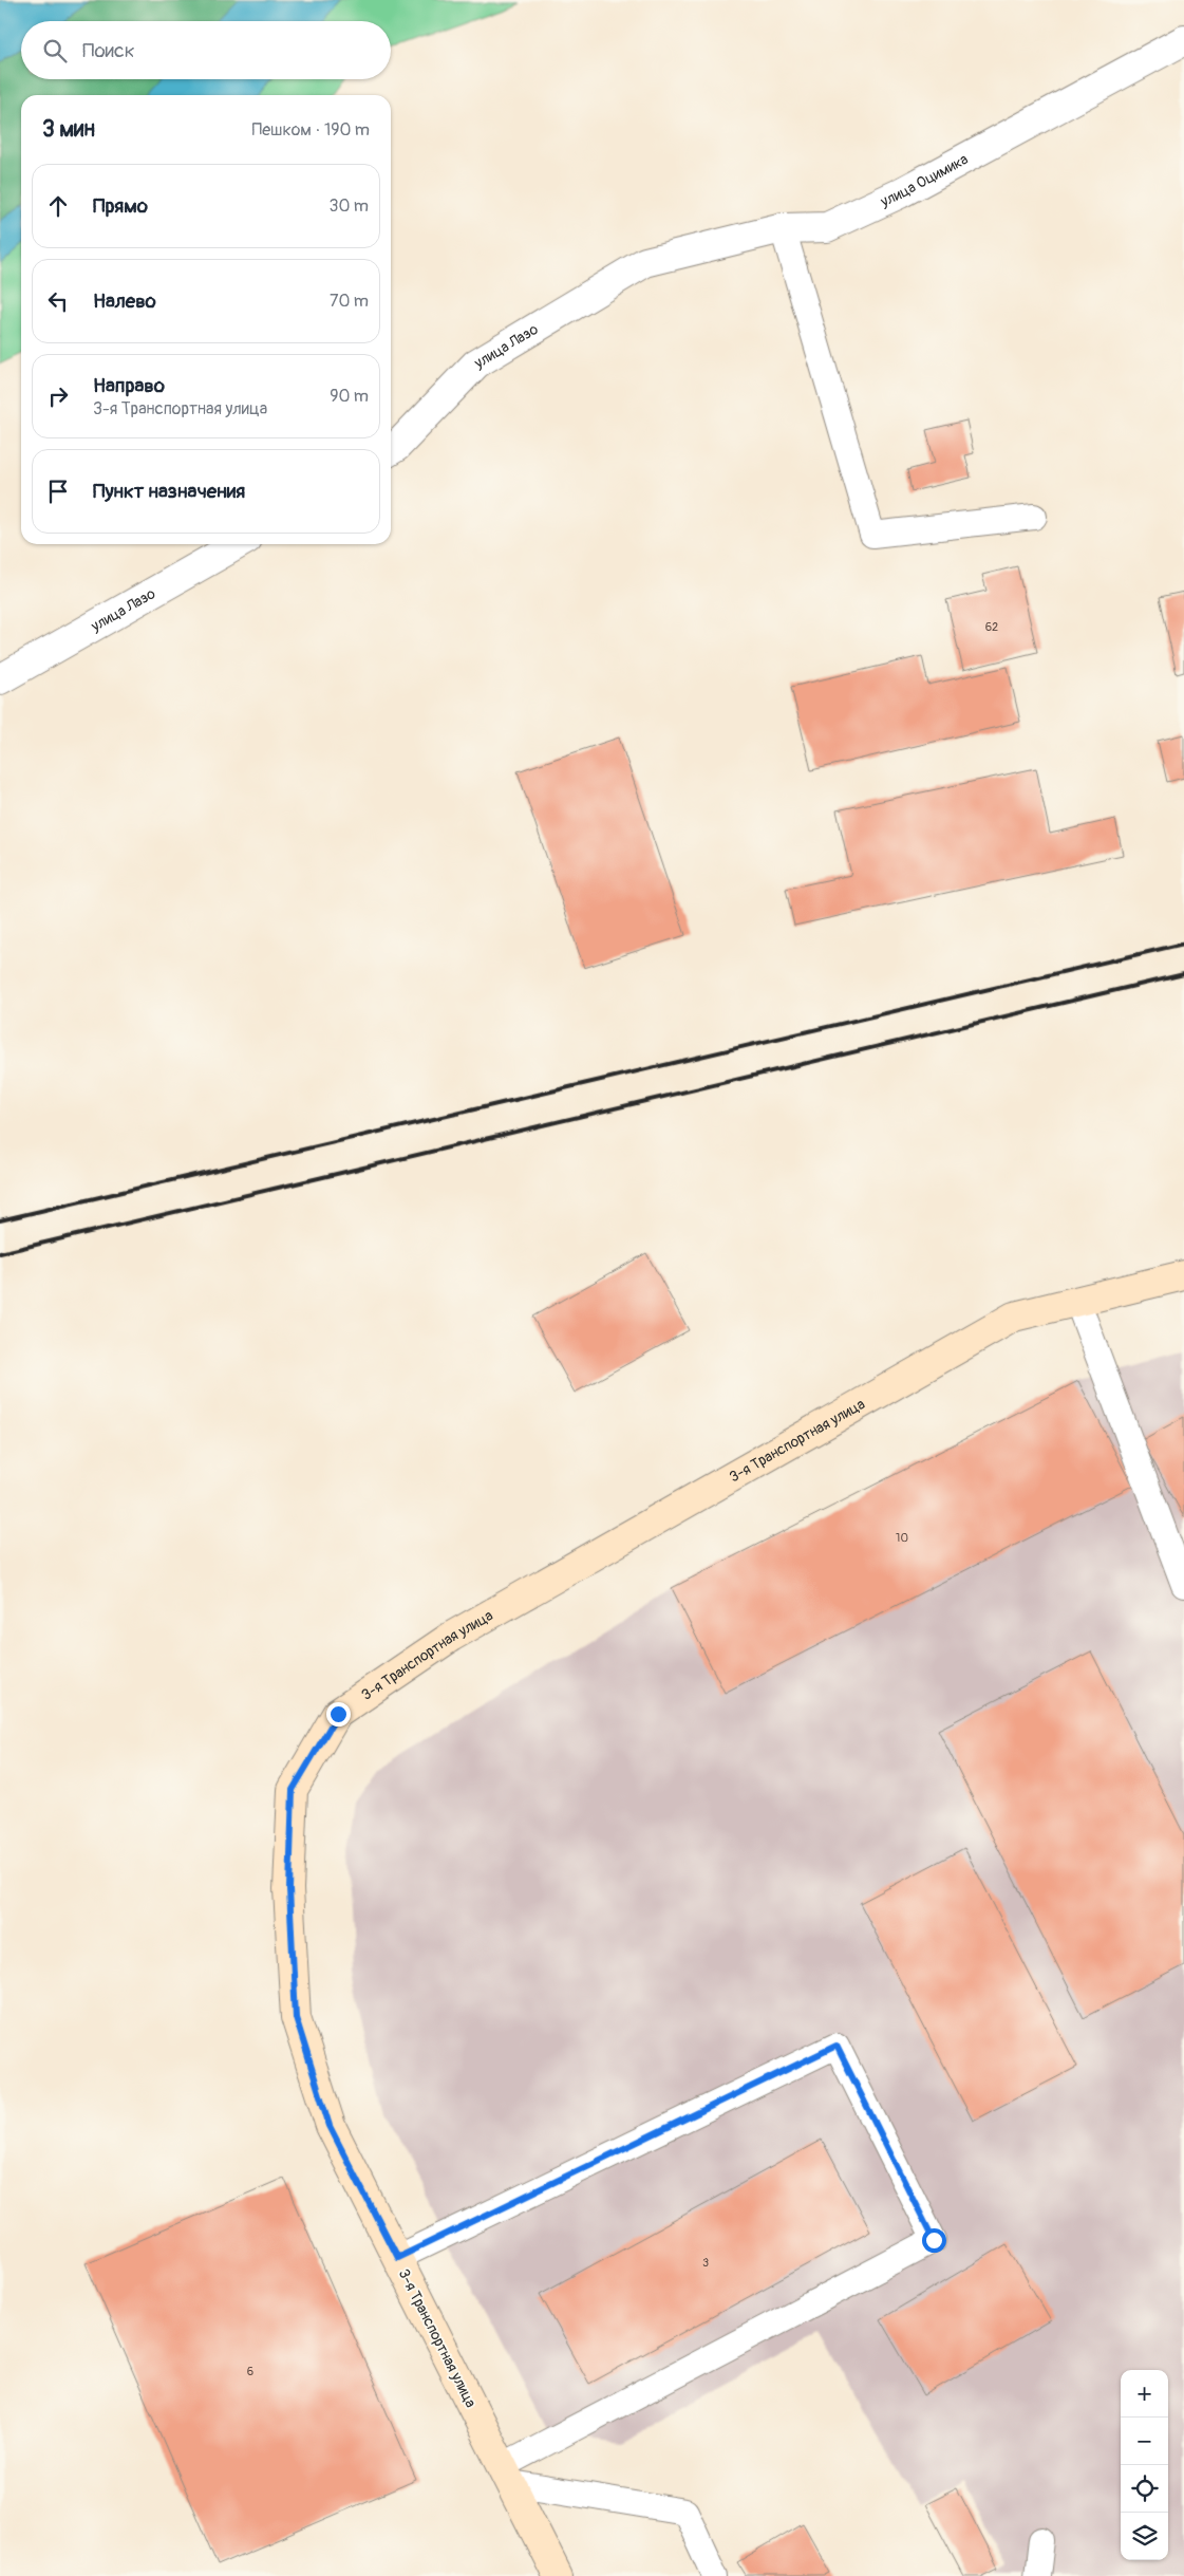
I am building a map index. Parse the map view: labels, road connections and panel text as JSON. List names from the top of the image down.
{
  "streets": {
    "street": ["улица Оцимика", "улица Лазо", "3-я Транспортная улица"]
  },
  "crossings": [
    ["улица Оцимика", "улица Лазо"]
  ],
  "house_numbers": [
    "62",
    "10",
    "3",
    "6"
  ],
  "page": {
    "search": "Поиск",
    "heading": ["3 мин", "Пешком · 190 m"],
    "list": [
      ["Прямо", "30 m"],
      ["Налево", "70 m"],
      ["Направо", "3-я Транспортная улица", "90 m"],
      "Пункт назначения"
    ],
    "map_buttons": ["+", "−"]
  }
}
